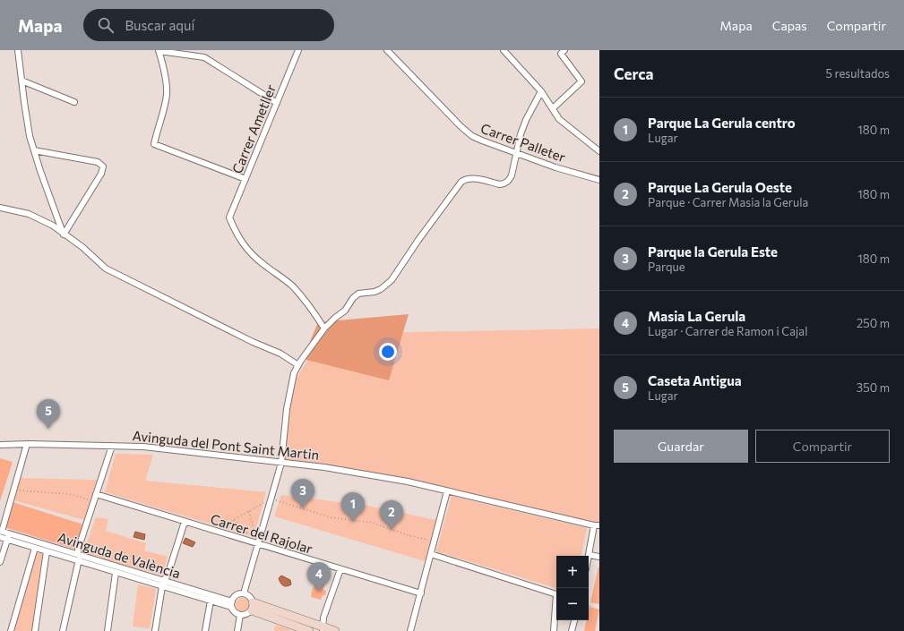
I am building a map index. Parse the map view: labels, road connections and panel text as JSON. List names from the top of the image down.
{
  "streets": {
    "street": [
      "Carrer Ametller",
      "Carrer Palleter",
      "Avinguda del Pont Saint Martin",
      "Carrer del Rajolar",
      "Avinguda de València"
    ]
  },
  "page": {
    "header": "Mapa",
    "search": "Buscar aquí",
    "nav": ["Mapa", "Capas", "Compartir"],
    "heading": ["Cerca", "5 resultados"],
    "list": [
      {
        "mark": "1",
        "name": "Parque La Gerula centro",
        "note": "Lugar",
        "value": "180 m"
      },
      {
        "mark": "2",
        "name": "Parque La Gerula Oeste",
        "note": "Parque · Carrer Masia la Gerula",
        "value": "180 m"
      },
      {
        "mark": "3",
        "name": "Parque la Gerula Este",
        "note": "Parque",
        "value": "180 m"
      },
      {
        "mark": "4",
        "name": "Masia La Gerula",
        "note": "Lugar · Carrer de Ramon i Cajal",
        "value": "250 m"
      },
      {
        "mark": "5",
        "name": "Caseta Antigua",
        "note": "Lugar",
        "value": "350 m"
      }
    ],
    "pins": [
      "5",
      "3",
      "1",
      "2",
      "4"
    ],
    "buttons": ["Guardar", "Compartir"],
    "map_buttons": ["+", "−"]
  }
}
